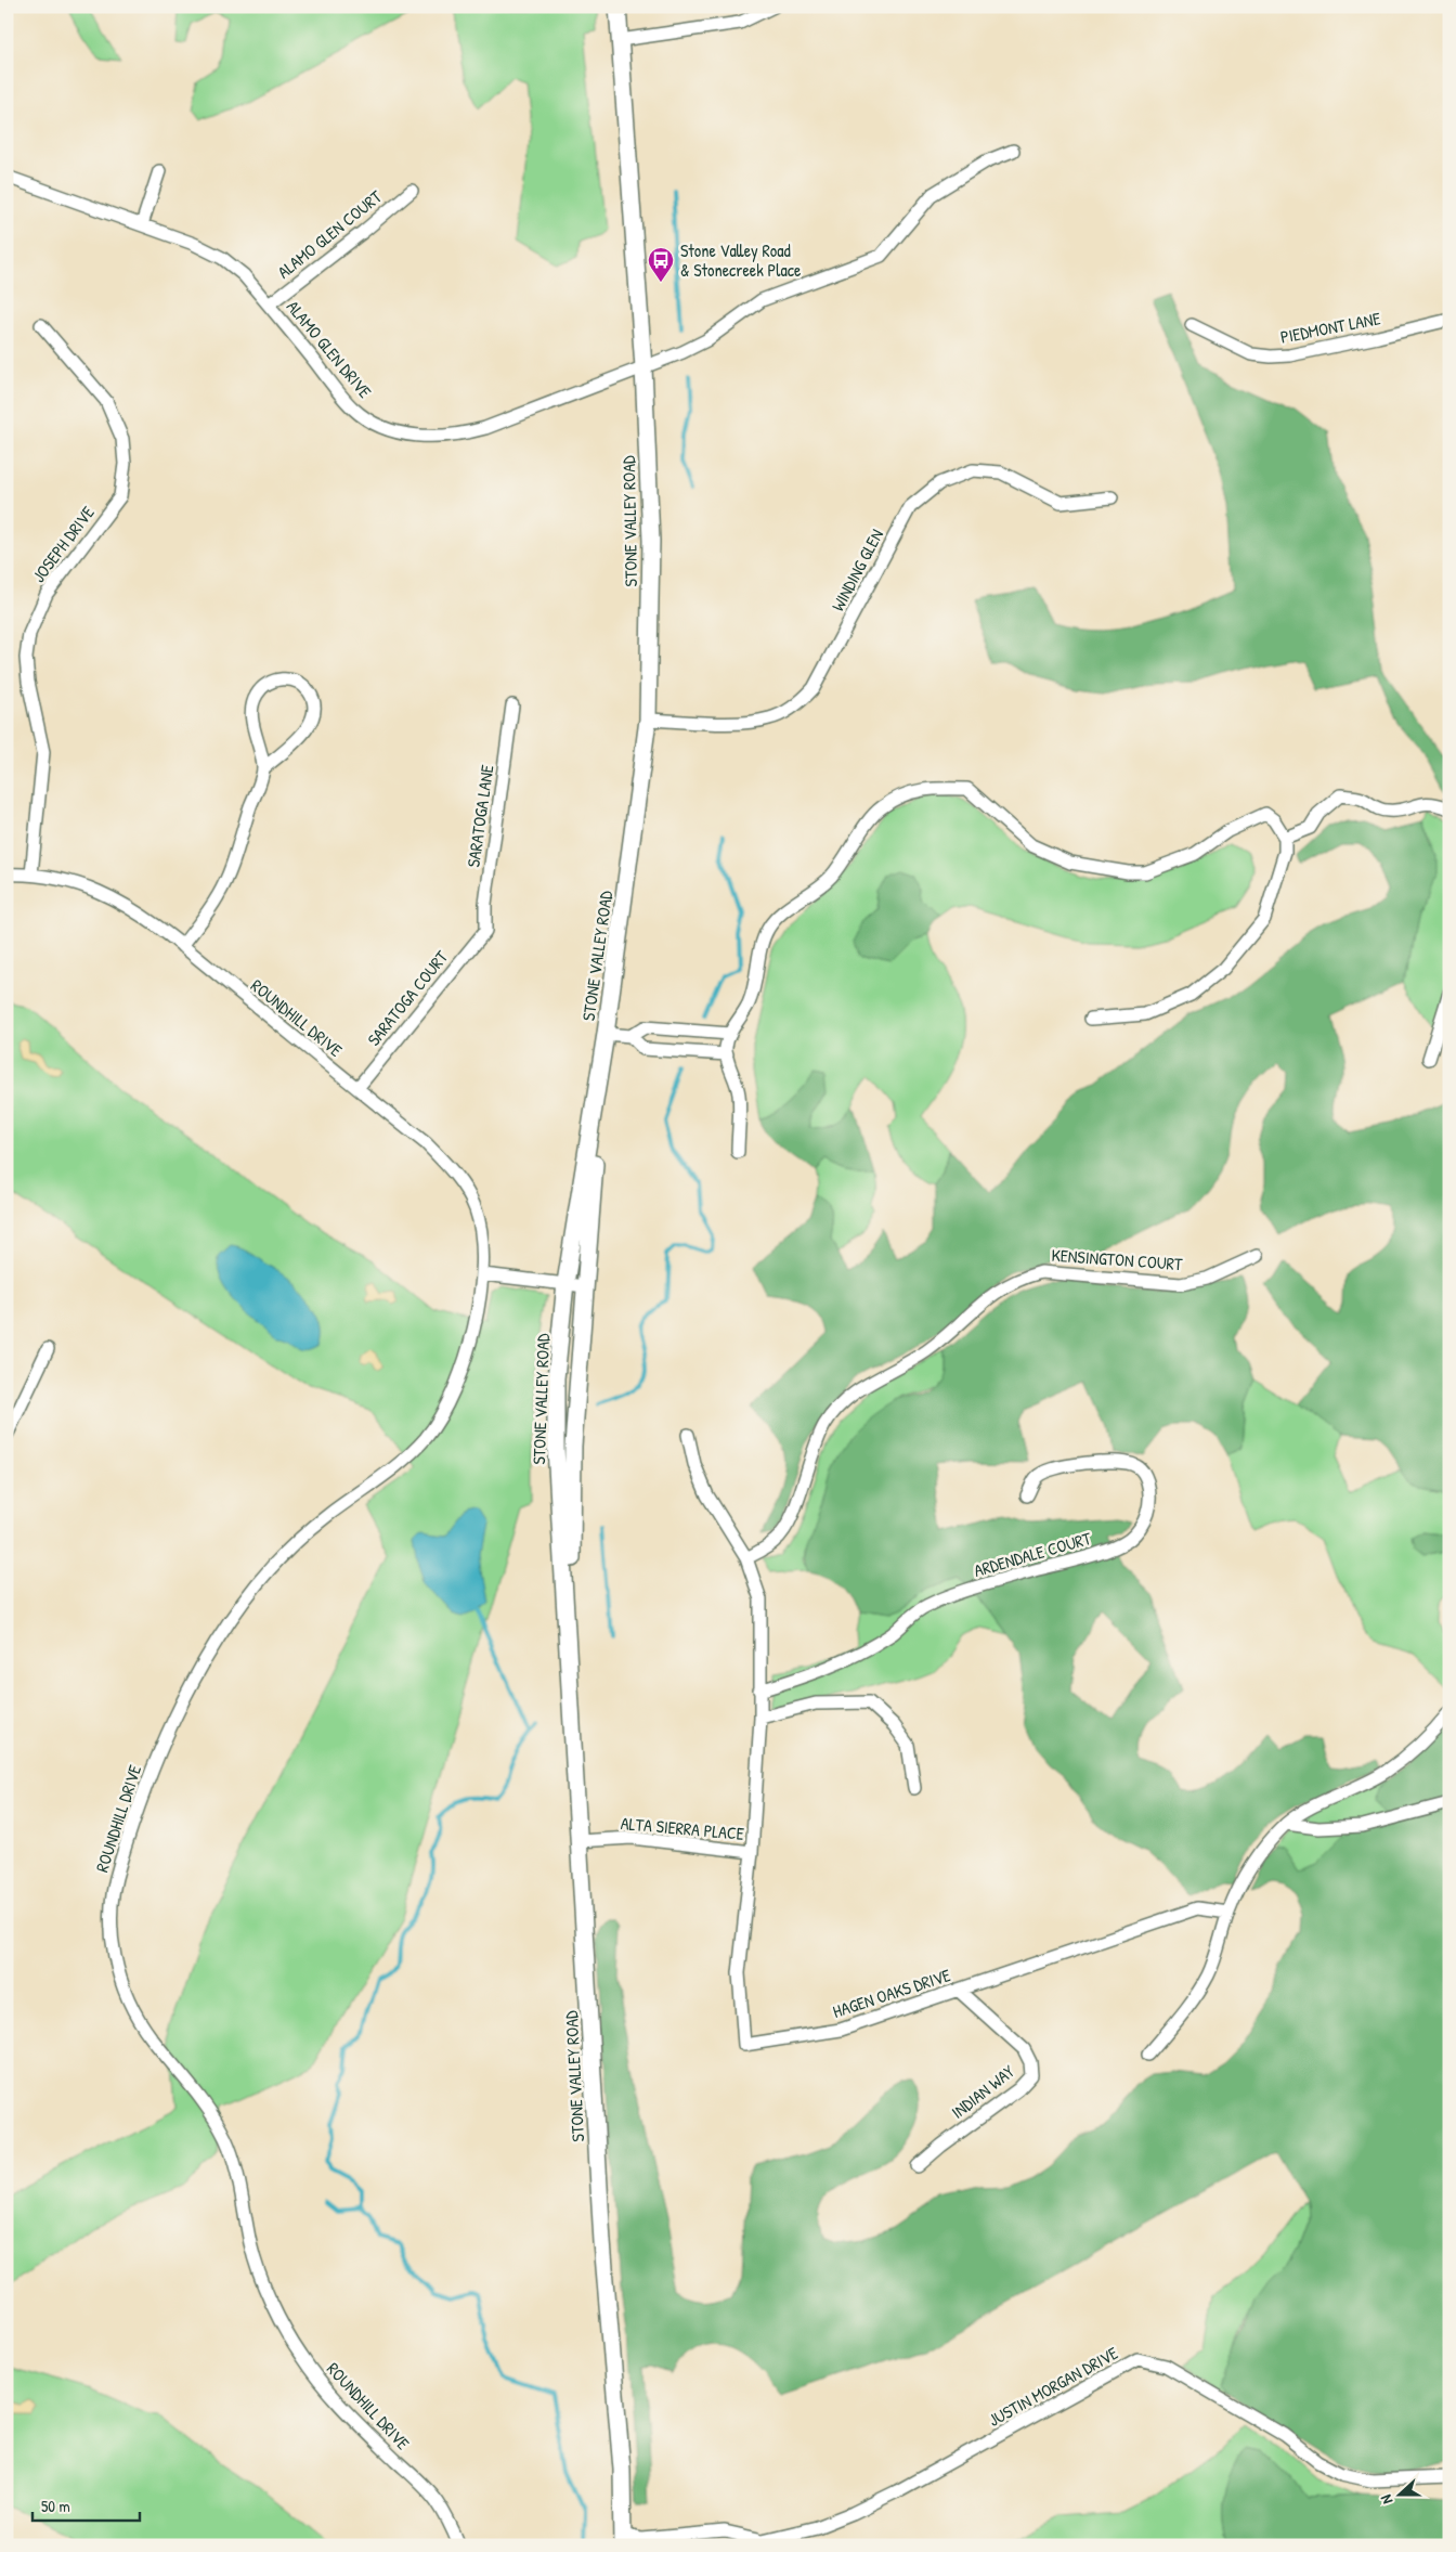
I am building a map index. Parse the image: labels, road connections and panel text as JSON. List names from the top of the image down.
{
  "streets": {
    "street": [
      "ALAMO GLEN COURT",
      "PIEDMONT LANE",
      "ALAMO GLEN DRIVE",
      "STONE VALLEY ROAD",
      "JOSEPH DRIVE",
      "WINDING GLEN",
      "SARATOGA LANE",
      "SARATOGA COURT",
      "ROUNDHILL DRIVE",
      "KENSINGTON COURT",
      "ARDENDALE COURT",
      "ALTA SIERRA PLACE",
      "HAGEN OAKS DRIVE",
      "INDIAN WAY",
      "JUSTIN MORGAN DRIVE"
    ]
  },
  "crossings": [
    ["ALAMO GLEN COURT", "ALAMO GLEN DRIVE"],
    ["ALAMO GLEN DRIVE", "STONE VALLEY ROAD"],
    ["STONE VALLEY ROAD", "WINDING GLEN"],
    ["STONE VALLEY ROAD", "ALTA SIERRA PLACE"],
    ["JOSEPH DRIVE", "ROUNDHILL DRIVE"],
    ["SARATOGA LANE", "SARATOGA COURT"],
    ["SARATOGA COURT", "ROUNDHILL DRIVE"],
    ["KENSINGTON COURT", "HAGEN OAKS DRIVE"],
    ["ARDENDALE COURT", "HAGEN OAKS DRIVE"],
    ["ALTA SIERRA PLACE", "HAGEN OAKS DRIVE"],
    ["HAGEN OAKS DRIVE", "INDIAN WAY"]
  ],
  "places": {
    "bus stop": ["Stone Valley Road & Stonecreek Place"]
  },
  "scale_bar": "50 m",
  "north": "left"
}
